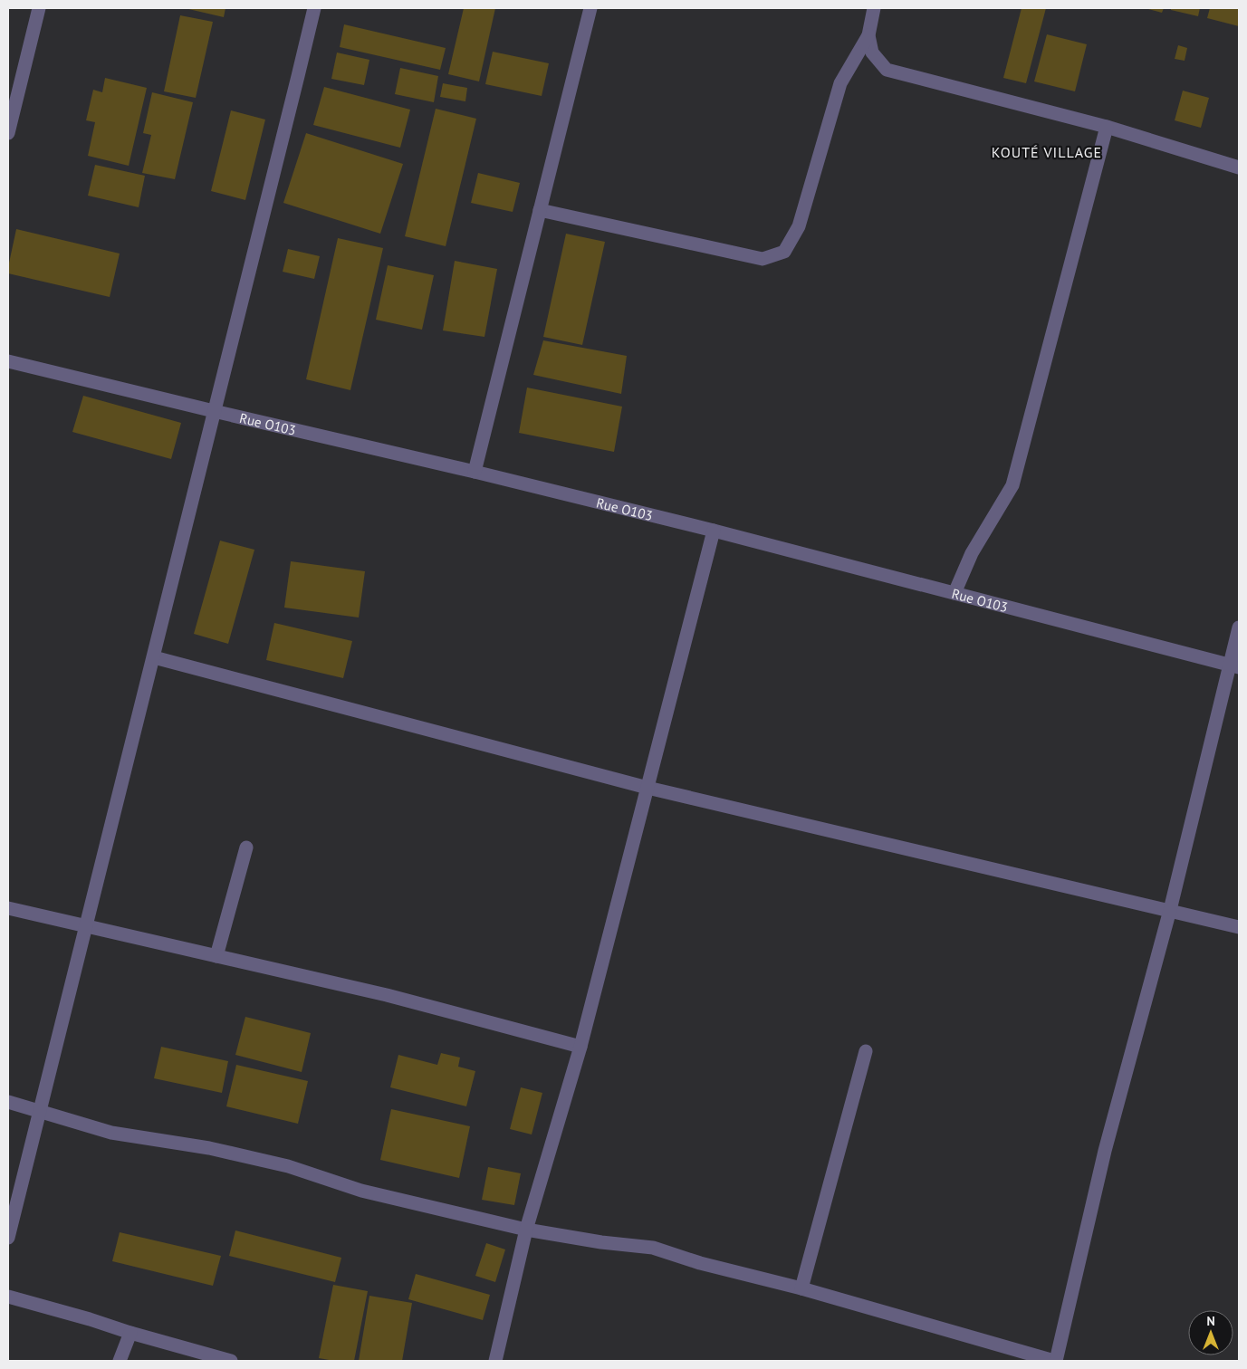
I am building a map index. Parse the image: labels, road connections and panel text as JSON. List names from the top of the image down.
{
  "streets": {
    "street": ["Rue O103"]
  },
  "districts": ["KOUTÉ VILLAGE"],
  "north": "top"
}
